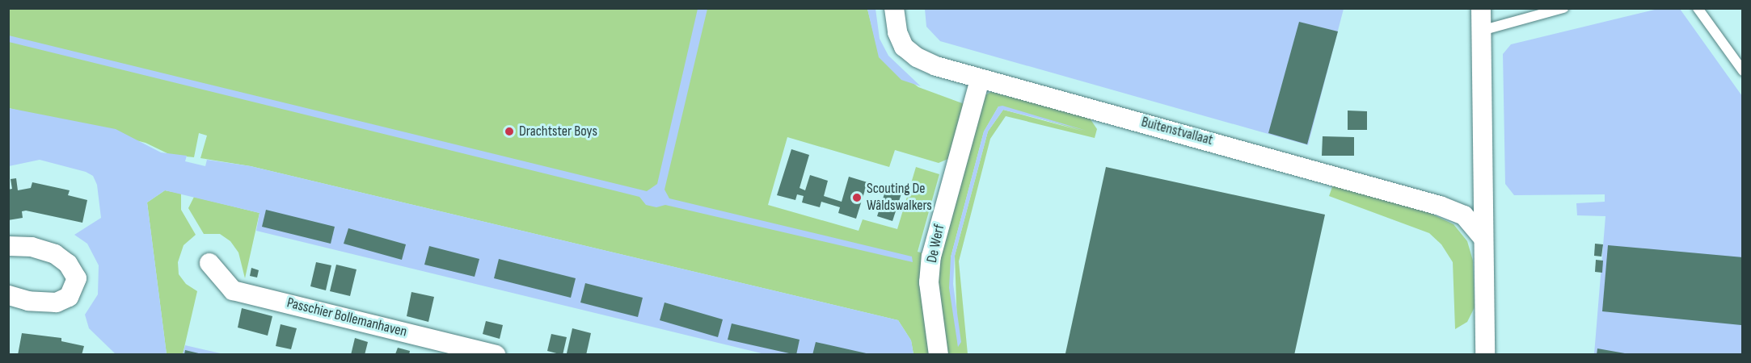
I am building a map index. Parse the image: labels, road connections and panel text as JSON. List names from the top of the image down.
{
  "streets": {
    "street": ["Buitenstvallaat", "De Werf", "Passchier Bollemanhaven"]
  },
  "crossings": [
    ["Buitenstvallaat", "De Werf"]
  ],
  "places": ["Drachtster Boys", "Scouting De Wâldswalkers"]
}
